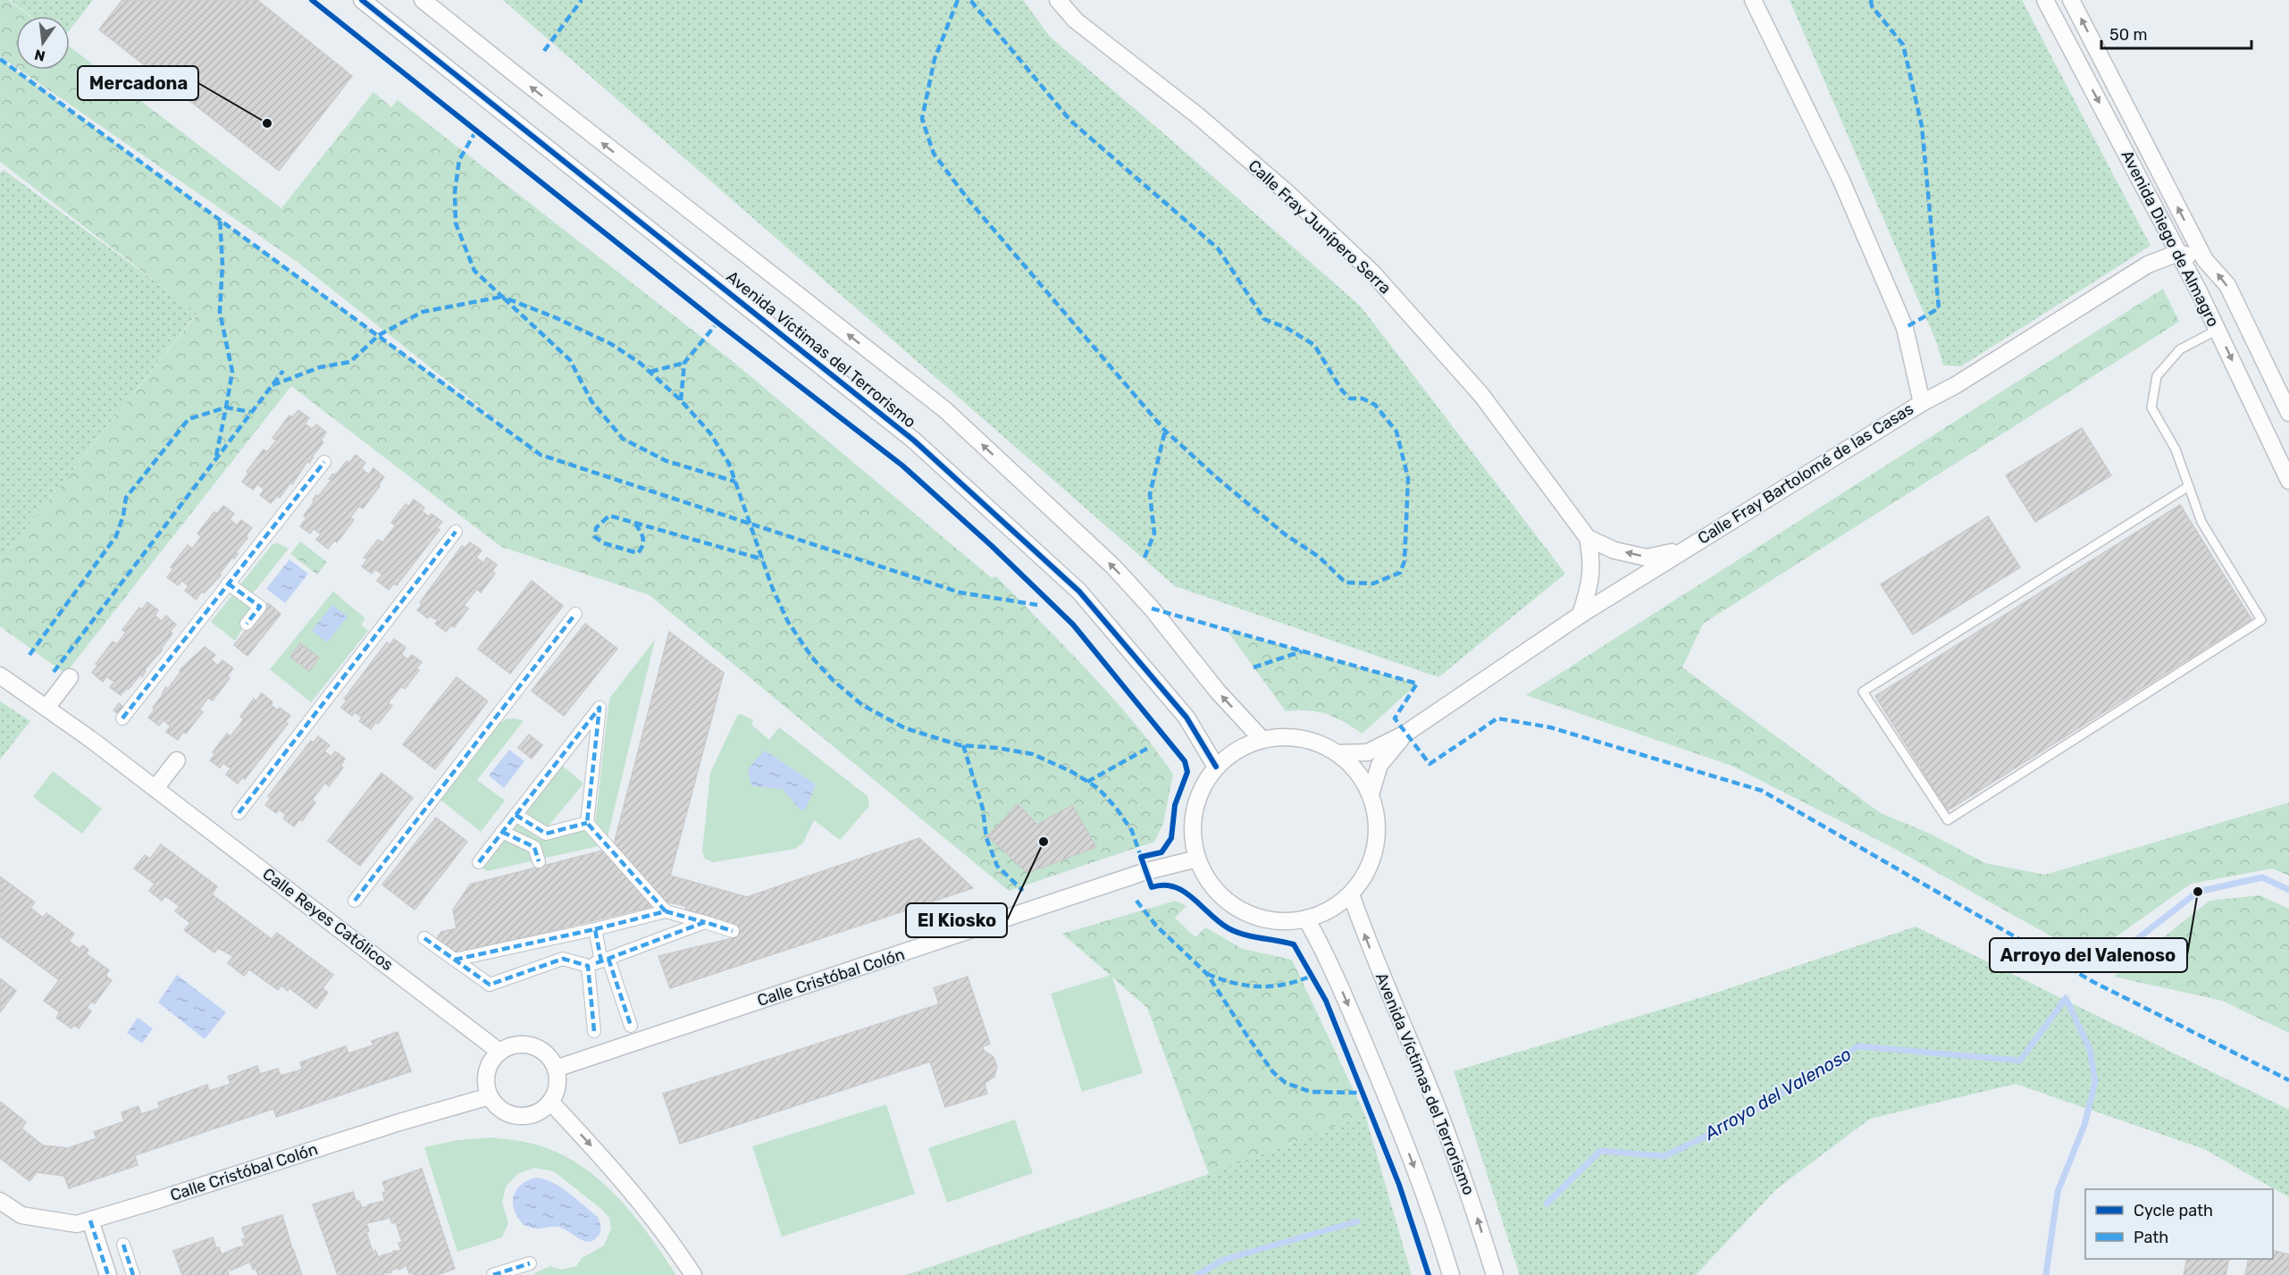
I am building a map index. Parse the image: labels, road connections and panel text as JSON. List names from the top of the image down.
{
  "streets": {
    "street": [
      "Calle Fray Junípero Serra",
      "Avenida Diego de Almagro",
      "Avenida Víctimas del Terrorismo",
      "Calle Fray Bartolomé de las Casas",
      "Calle Reyes Católicos",
      "Calle Cristóbal Colón"
    ]
  },
  "crossings": [
    ["Calle Fray Junípero Serra", "Calle Fray Bartolomé de las Casas"],
    ["Avenida Víctimas del Terrorismo", "Calle Fray Bartolomé de las Casas"],
    ["Avenida Víctimas del Terrorismo", "Calle Cristóbal Colón"],
    ["Calle Fray Bartolomé de las Casas", "Calle Cristóbal Colón"],
    ["Calle Reyes Católicos", "Calle Cristóbal Colón"]
  ],
  "water": ["Arroyo del Valenoso"],
  "places": ["Mercadona", "El Kiosko", "Arroyo del Valenoso"],
  "legend": ["Cycle path", "Path"],
  "scale_bar": "50 m",
  "north": "bottom"
}
